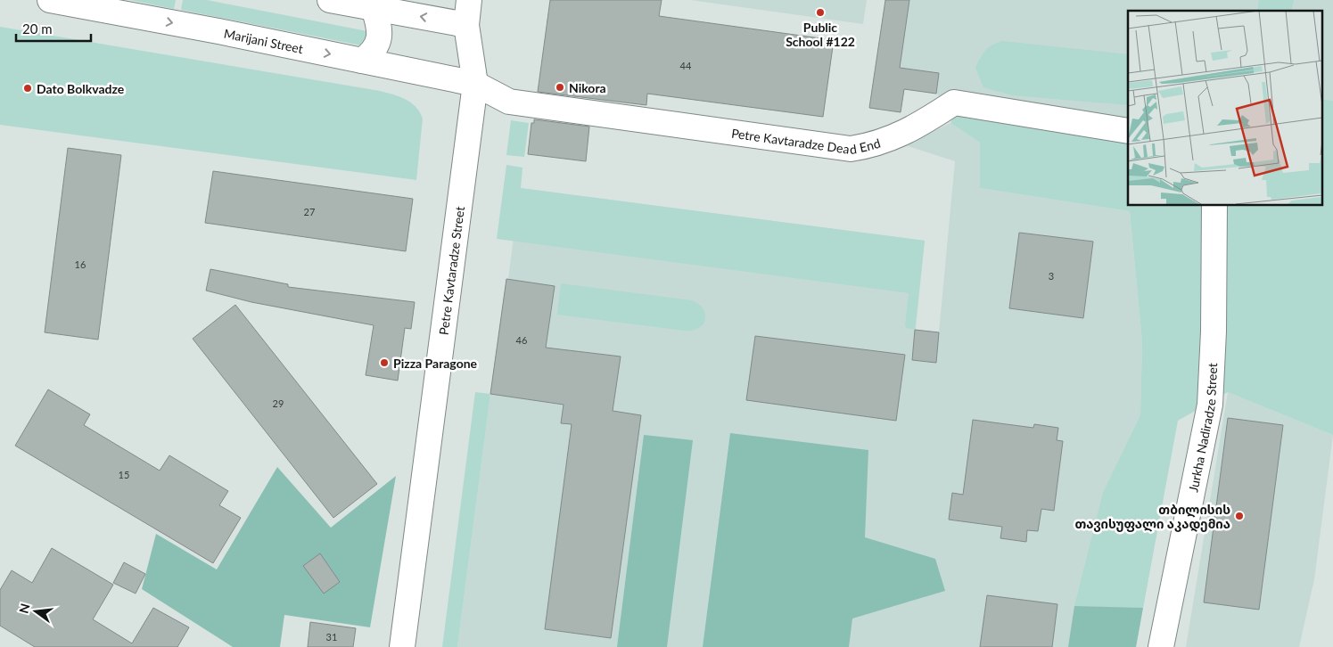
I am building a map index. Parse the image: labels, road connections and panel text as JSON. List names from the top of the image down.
{
  "streets": {
    "street": [
      "Marijani Street",
      "Petre Kavtaradze Dead End",
      "Petre Kavtaradze Street",
      "Jurkha Nadiradze Street"
    ]
  },
  "crossings": [
    ["Marijani Street", "Petre Kavtaradze Dead End"],
    ["Marijani Street", "Petre Kavtaradze Street"],
    ["Petre Kavtaradze Dead End", "Petre Kavtaradze Street"]
  ],
  "one_way": ["Marijani Street"],
  "places": [
    "Public School #122",
    "Nikora",
    "Dato Bolkvadze",
    "Pizza Paragone",
    "თბილისის თავისუფალი აკადემია"
  ],
  "house_numbers": [
    "44",
    "27",
    "16",
    "3",
    "46",
    "29",
    "15",
    "31"
  ],
  "scale_bar": "20 m",
  "north": "left"
}
